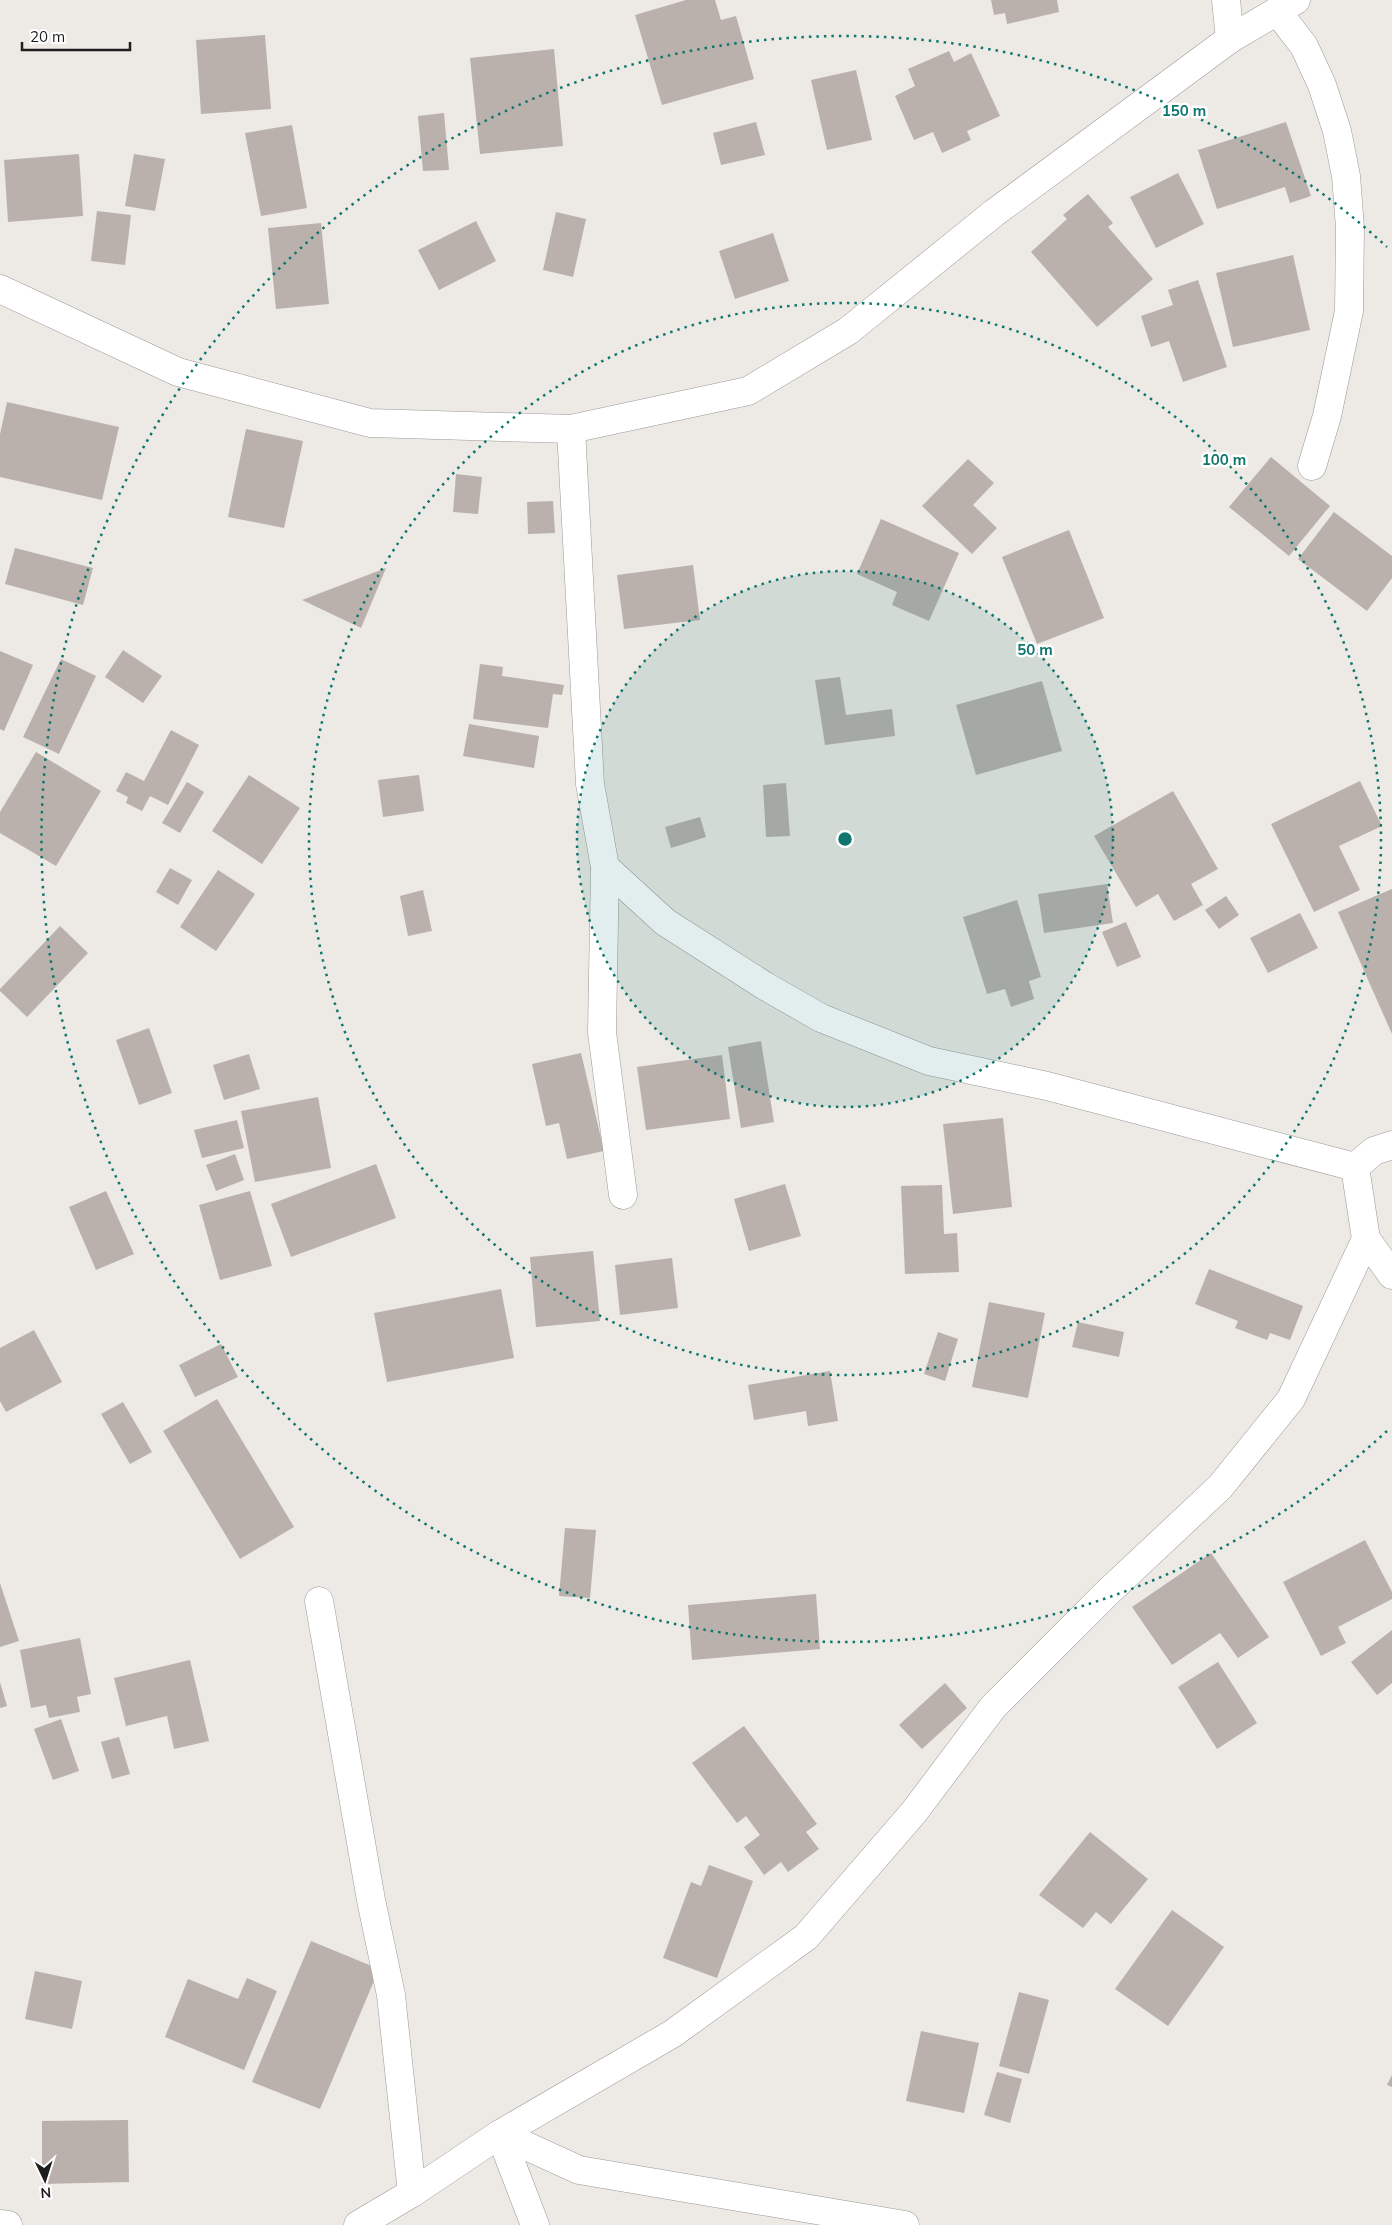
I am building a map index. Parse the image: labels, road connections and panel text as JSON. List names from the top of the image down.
{
  "scale_bar": "20 m",
  "north": "bottom",
  "rings": ["150 m", "100 m", "50 m"]
}
